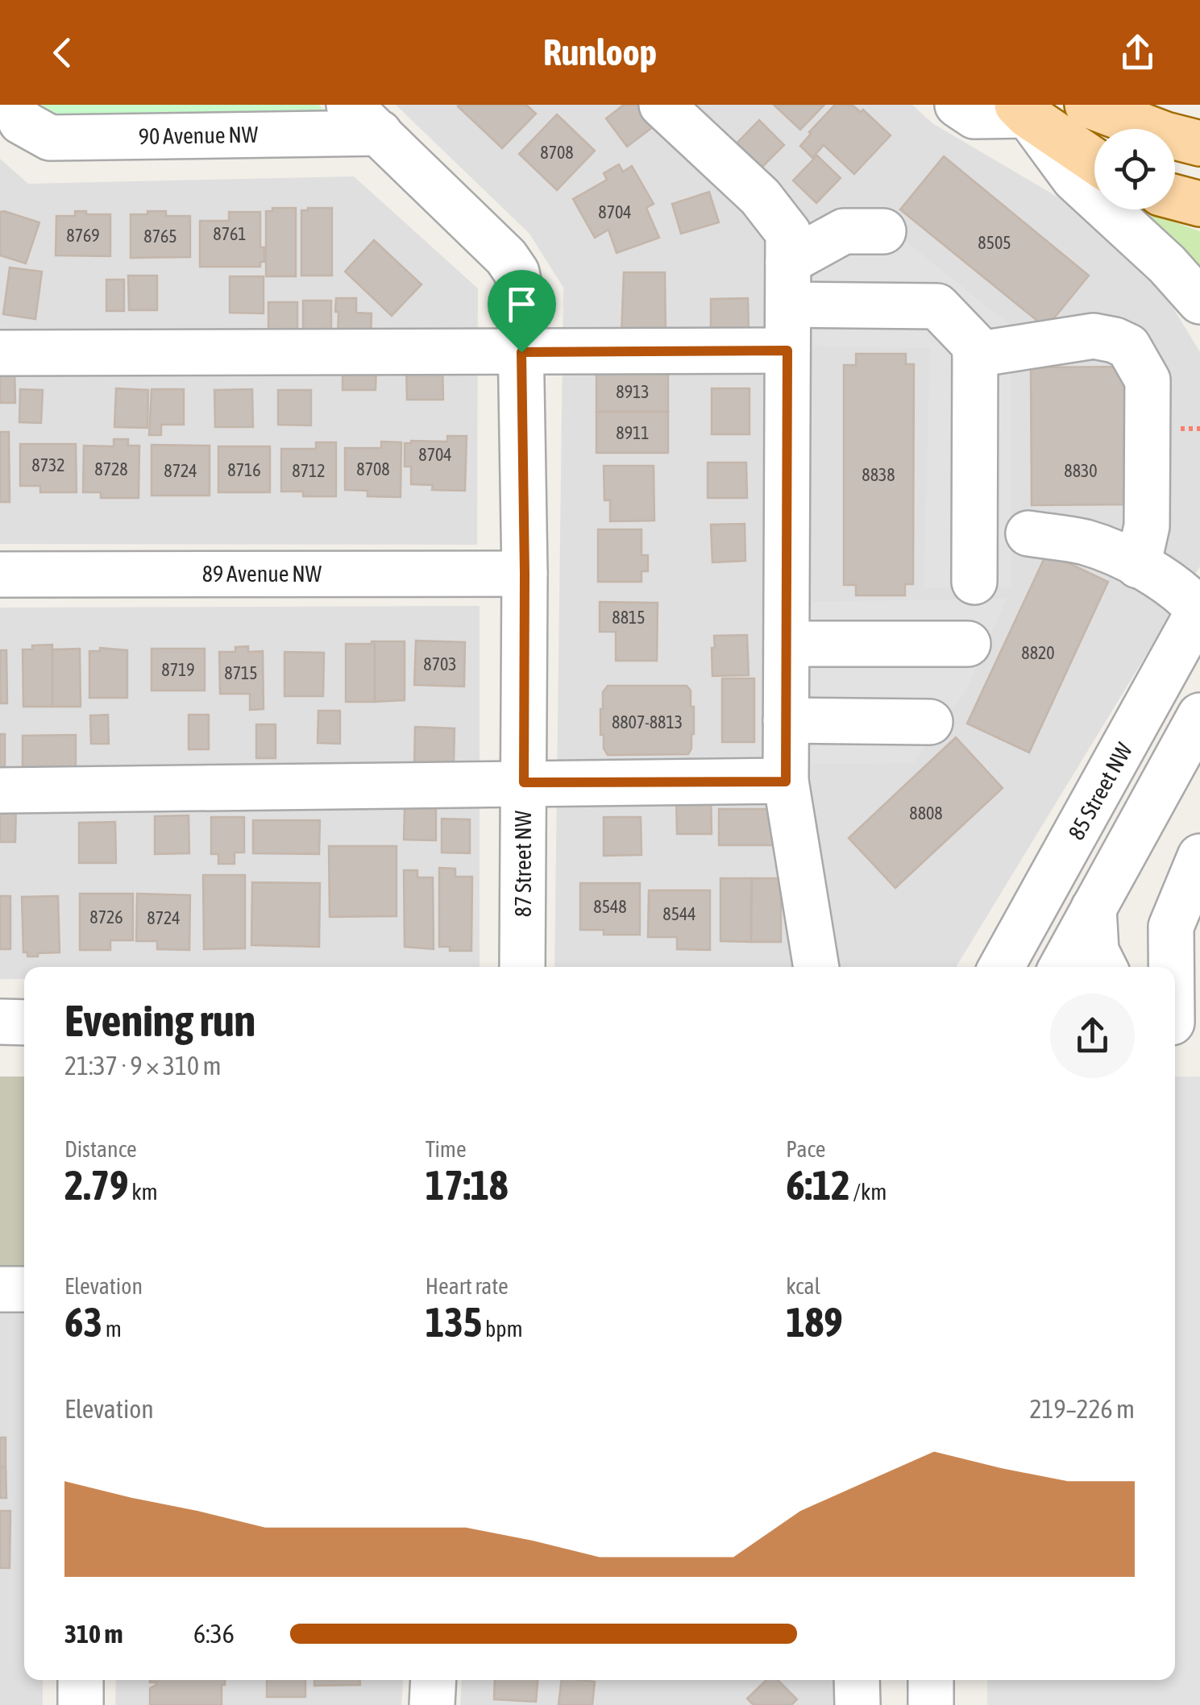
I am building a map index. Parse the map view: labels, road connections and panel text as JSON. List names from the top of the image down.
{
  "streets": {
    "street": [
      "90 Avenue NW",
      "89 Avenue NW",
      "85 Street NW",
      "87 Street NW"
    ]
  },
  "crossings": [
    ["90 Avenue NW", "87 Street NW"],
    ["89 Avenue NW", "87 Street NW"]
  ],
  "house_numbers": [
    "8708",
    "8704",
    "8761",
    "8769",
    "8765",
    "8505",
    "8913",
    "8911",
    "8704",
    "8732",
    "8728",
    "8708",
    "8716",
    "8724",
    "8712",
    "8830",
    "8838",
    "8815",
    "8820",
    "8703",
    "8719",
    "8715",
    "8807-8813",
    "8808",
    "8548",
    "8544",
    "8726",
    "8724"
  ],
  "page": {
    "header": "Runloop",
    "heading": ["Evening run", "21:37 · 9 × 310 m"],
    "stats": [
      ["Distance", "2.79 km"],
      ["Time", "17:18"],
      ["Pace", "6:12 /km"],
      ["Elevation", "63 m"],
      ["Heart rate", "135 bpm"],
      ["kcal", "189"]
    ],
    "chart": ["Elevation", "219–226 m"],
    "list": [
      {
        "name": "310 m",
        "note": "6:36"
      }
    ]
  }
}
